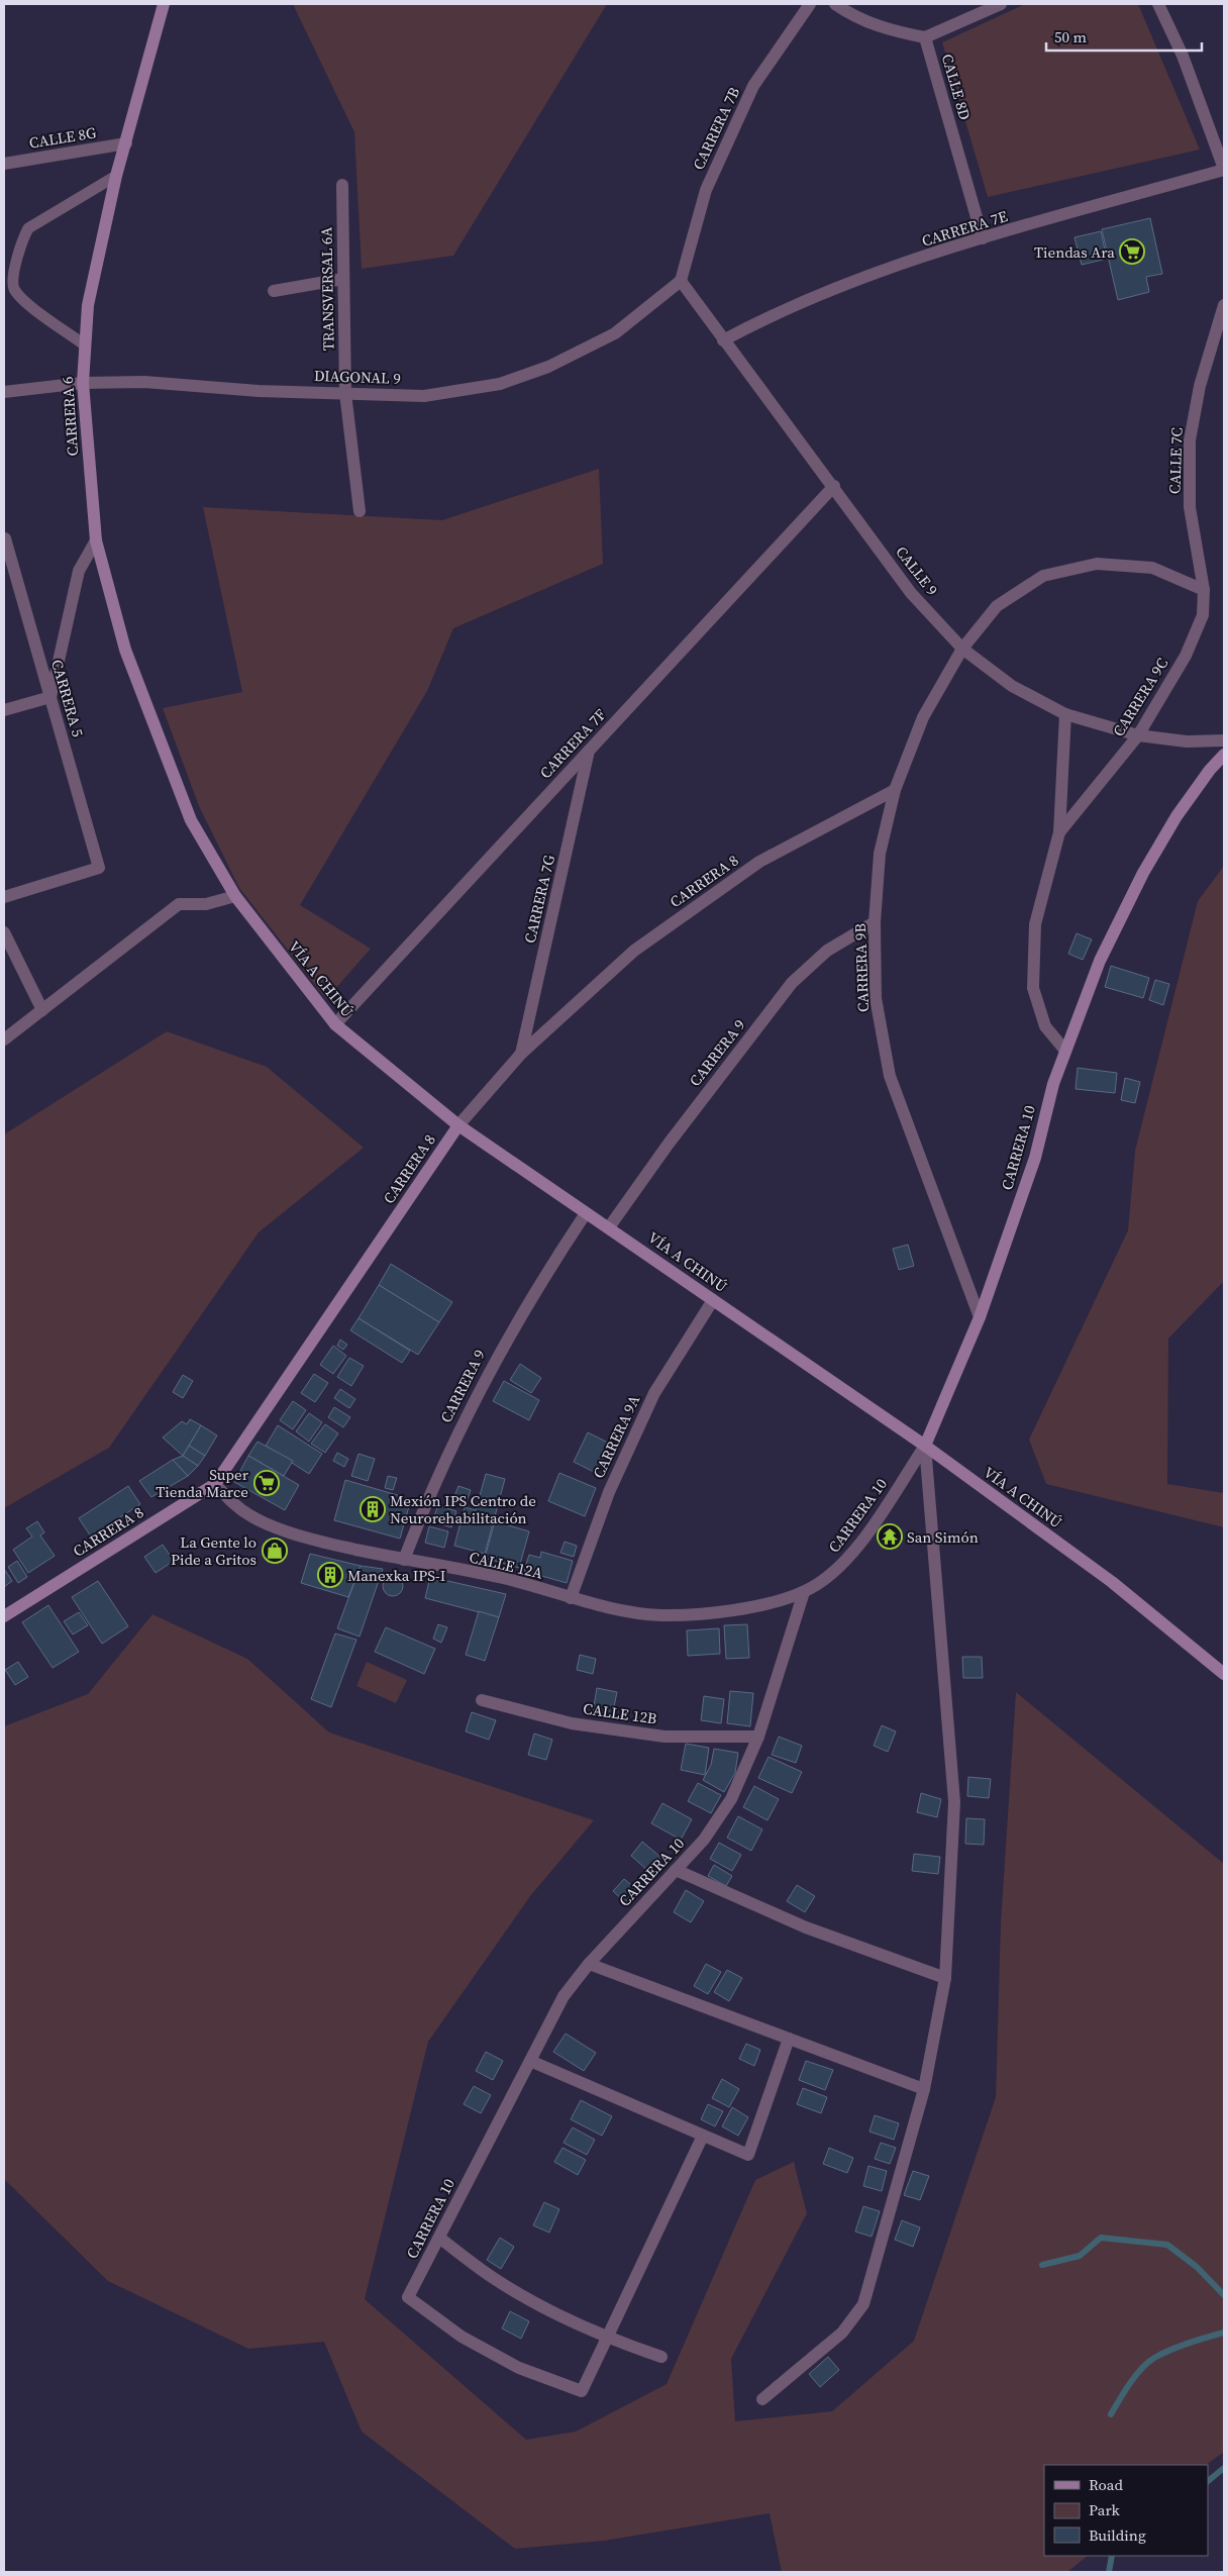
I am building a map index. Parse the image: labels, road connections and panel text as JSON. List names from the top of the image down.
{
  "streets": {
    "main road": [
      "CARRERA 6",
      "CARRERA 8",
      "VÍA A CHINÚ",
      "CARRERA 10"
    ],
    "street": [
      "CALLE 8D",
      "CARRERA 7B",
      "CALLE 8G",
      "CARRERA 7E",
      "TRANSVERSAL 6A",
      "DIAGONAL 9",
      "CALLE 7C",
      "CALLE 9",
      "CARRERA 9C",
      "CARRERA 5",
      "CARRERA 7F",
      "CARRERA 7G",
      "CARRERA 9B",
      "CARRERA 9",
      "CARRERA 9A",
      "CALLE 12A",
      "CALLE 12B"
    ]
  },
  "crossings": [
    ["CALLE 8D", "CARRERA 7E"],
    ["CARRERA 7B", "DIAGONAL 9"],
    ["CARRERA 7B", "CALLE 9"],
    ["CALLE 8G", "CARRERA 6"],
    ["CARRERA 7E", "CALLE 9"],
    ["TRANSVERSAL 6A", "DIAGONAL 9"],
    ["DIAGONAL 9", "CARRERA 6"],
    ["DIAGONAL 9", "CALLE 9"],
    ["CARRERA 6", "VÍA A CHINÚ"],
    ["CALLE 7C", "CARRERA 9C"],
    ["CALLE 9", "CARRERA 9C"],
    ["CALLE 9", "CARRERA 7F"],
    ["CALLE 9", "CARRERA 9B"],
    ["CARRERA 9C", "CARRERA 10"],
    ["CARRERA 7F", "CARRERA 7G"],
    ["CARRERA 7F", "VÍA A CHINÚ"],
    ["CARRERA 8", "CARRERA 7G"],
    ["CARRERA 8", "CARRERA 9B"],
    ["CARRERA 8", "VÍA A CHINÚ"],
    ["CARRERA 8", "CALLE 12A"],
    ["CARRERA 9B", "CARRERA 9"],
    ["CARRERA 9B", "CARRERA 10"],
    ["VÍA A CHINÚ", "CARRERA 9"],
    ["VÍA A CHINÚ", "CARRERA 10"],
    ["VÍA A CHINÚ", "CARRERA 9A"],
    ["CARRERA 9", "CALLE 12A"],
    ["CARRERA 10", "CALLE 12A"],
    ["CARRERA 10", "CALLE 12B"],
    ["CARRERA 9A", "CALLE 12A"]
  ],
  "places": {
    "supermarket": ["Tiendas Ara", "Super Tienda Marce"],
    "building": ["Mexión IPS Centro de Neurorehabilitación", "Manexka IPS-I"],
    "temple": ["San Simón"],
    "shop": ["La Gente lo Pide a Gritos"]
  },
  "legend": ["Road", "Park", "Building"],
  "scale_bar": "50 m"
}
